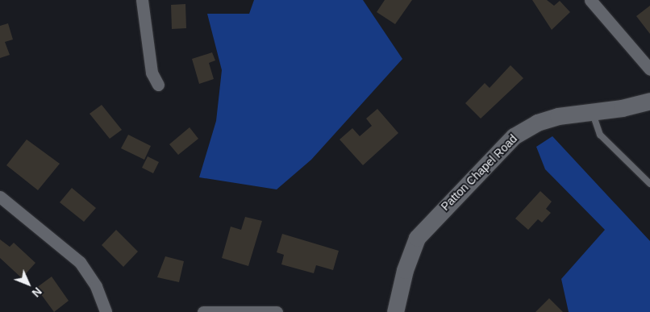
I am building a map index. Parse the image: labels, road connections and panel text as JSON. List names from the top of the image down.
{
  "streets": {
    "street": ["Patton Chapel Road"]
  },
  "north": "bottom right"
}
